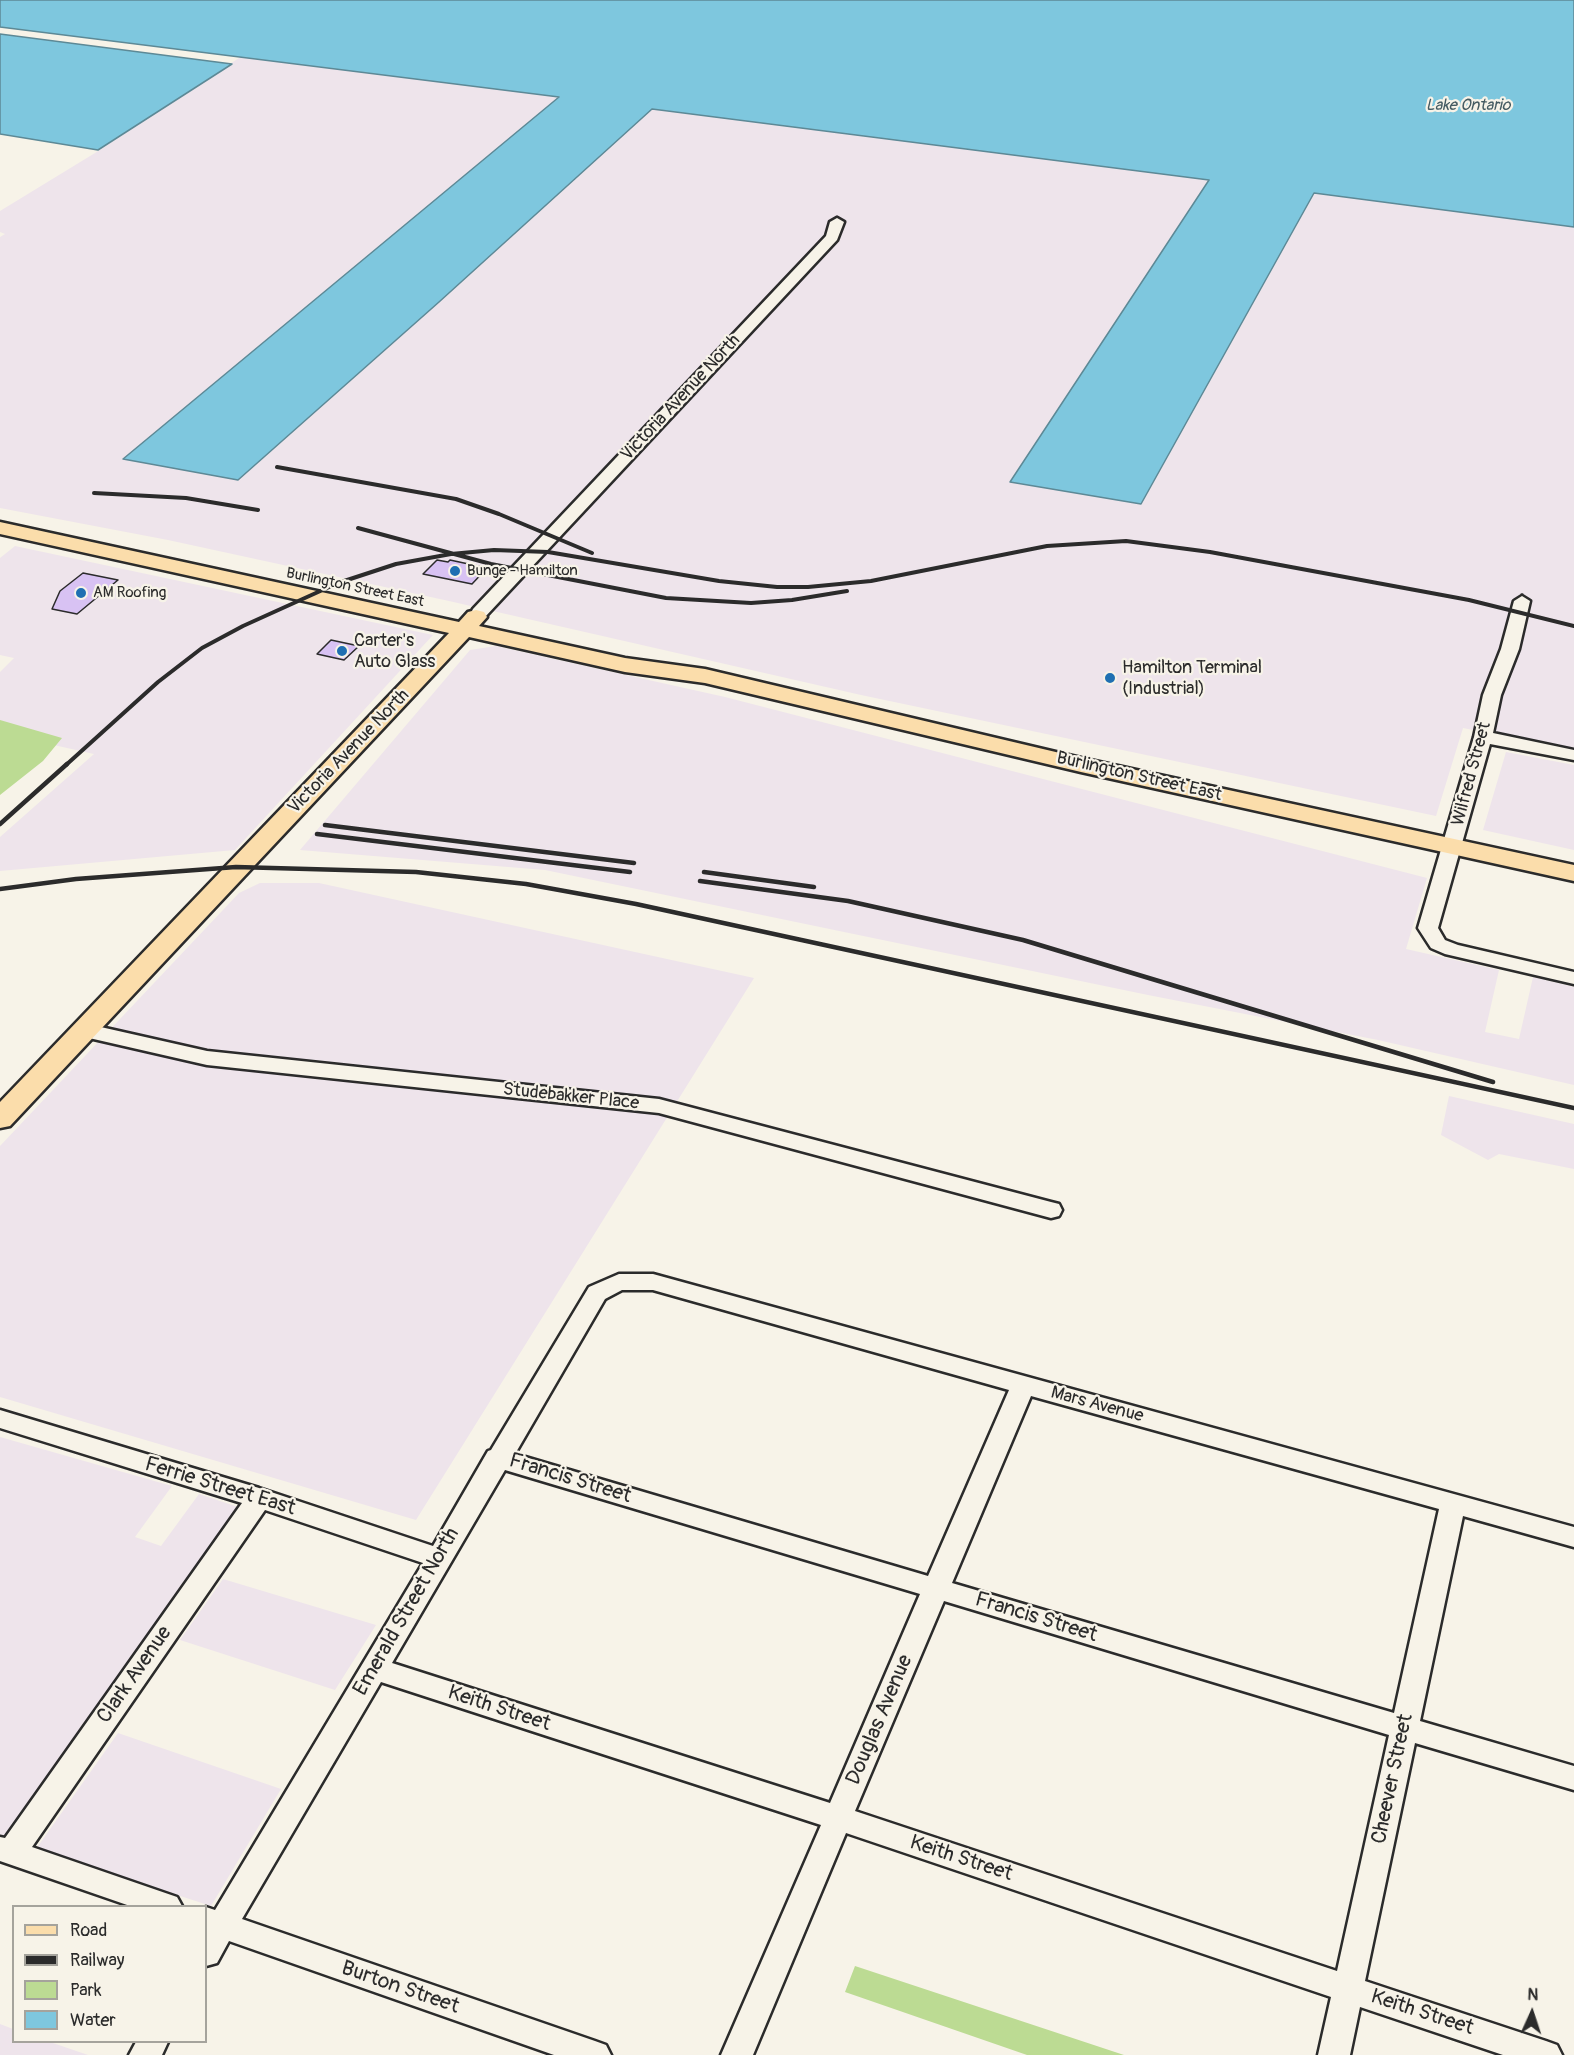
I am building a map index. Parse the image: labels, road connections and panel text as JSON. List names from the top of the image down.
{
  "streets": {
    "main road": ["Victoria Avenue North", "Burlington Street East"],
    "street": [
      "Wilfred Street",
      "Studebakker Place",
      "Mars Avenue",
      "Francis Street",
      "Ferrie Street East",
      "Emerald Street North",
      "Clark Avenue",
      "Keith Street",
      "Douglas Avenue",
      "Cheever Street",
      "Burton Street"
    ]
  },
  "crossings": [
    ["Victoria Avenue North", "Burlington Street East"],
    ["Victoria Avenue North", "Studebakker Place"],
    ["Burlington Street East", "Wilfred Street"],
    ["Mars Avenue", "Emerald Street North"],
    ["Mars Avenue", "Douglas Avenue"],
    ["Mars Avenue", "Cheever Street"],
    ["Francis Street", "Emerald Street North"],
    ["Francis Street", "Douglas Avenue"],
    ["Francis Street", "Cheever Street"],
    ["Ferrie Street East", "Emerald Street North"],
    ["Ferrie Street East", "Clark Avenue"],
    ["Emerald Street North", "Keith Street"],
    ["Emerald Street North", "Burton Street"],
    ["Keith Street", "Douglas Avenue"],
    ["Keith Street", "Cheever Street"]
  ],
  "water": ["Lake Ontario"],
  "places": [
    "Bunge - Hamilton",
    "AM Roofing",
    "Carter's Auto Glass",
    "Hamilton Terminal (Industrial)"
  ],
  "legend": [
    "Road",
    "Railway",
    "Park",
    "Water"
  ],
  "north": "top"
}
